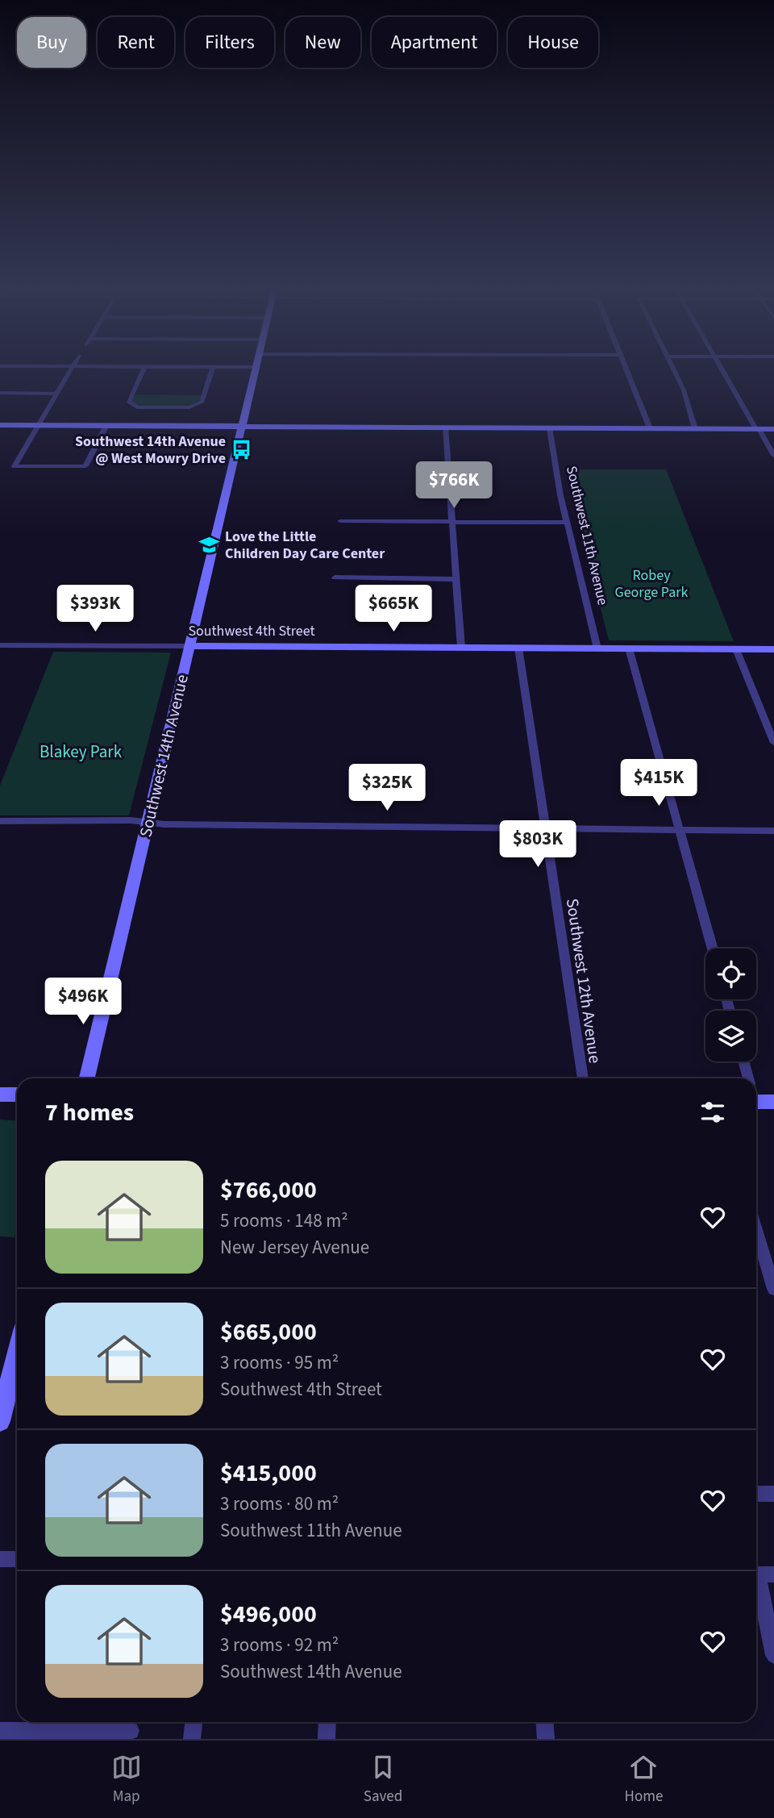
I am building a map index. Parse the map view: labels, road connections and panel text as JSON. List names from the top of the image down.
{
  "streets": {
    "street": [
      "Southwest 11th Avenue",
      "Southwest 4th Street",
      "Southwest 14th Avenue",
      "Southwest 12th Avenue"
    ]
  },
  "crossings": [
    ["Southwest 11th Avenue", "Southwest 4th Street"],
    ["Southwest 4th Street", "Southwest 14th Avenue"],
    ["Southwest 4th Street", "Southwest 12th Avenue"]
  ],
  "parks": ["Robey George Park", "Blakey Park"],
  "places": {
    "bus stop": ["Southwest 14th Avenue @ West Mowry Drive"],
    "school or university": ["Love the Little Children Day Care Center"]
  },
  "page": {
    "chip": [
      "Buy",
      "Rent",
      "Filters",
      "New",
      "Apartment",
      "House"
    ],
    "price": [
      "$766K",
      "$393K",
      "$665K",
      "$415K",
      "$325K",
      "$803K",
      "$496K"
    ],
    "heading": "7 homes",
    "list": [
      {
        "name": "$766,000",
        "note": "5 rooms · 148 m² · New Jersey Avenue"
      },
      {
        "name": "$665,000",
        "note": "3 rooms · 95 m² · Southwest 4th Street"
      },
      {
        "name": "$415,000",
        "note": "3 rooms · 80 m² · Southwest 11th Avenue"
      },
      {
        "name": "$496,000",
        "note": "3 rooms · 92 m² · Southwest 14th Avenue"
      }
    ],
    "tabs": ["Map", "Saved", "Home"]
  }
}
